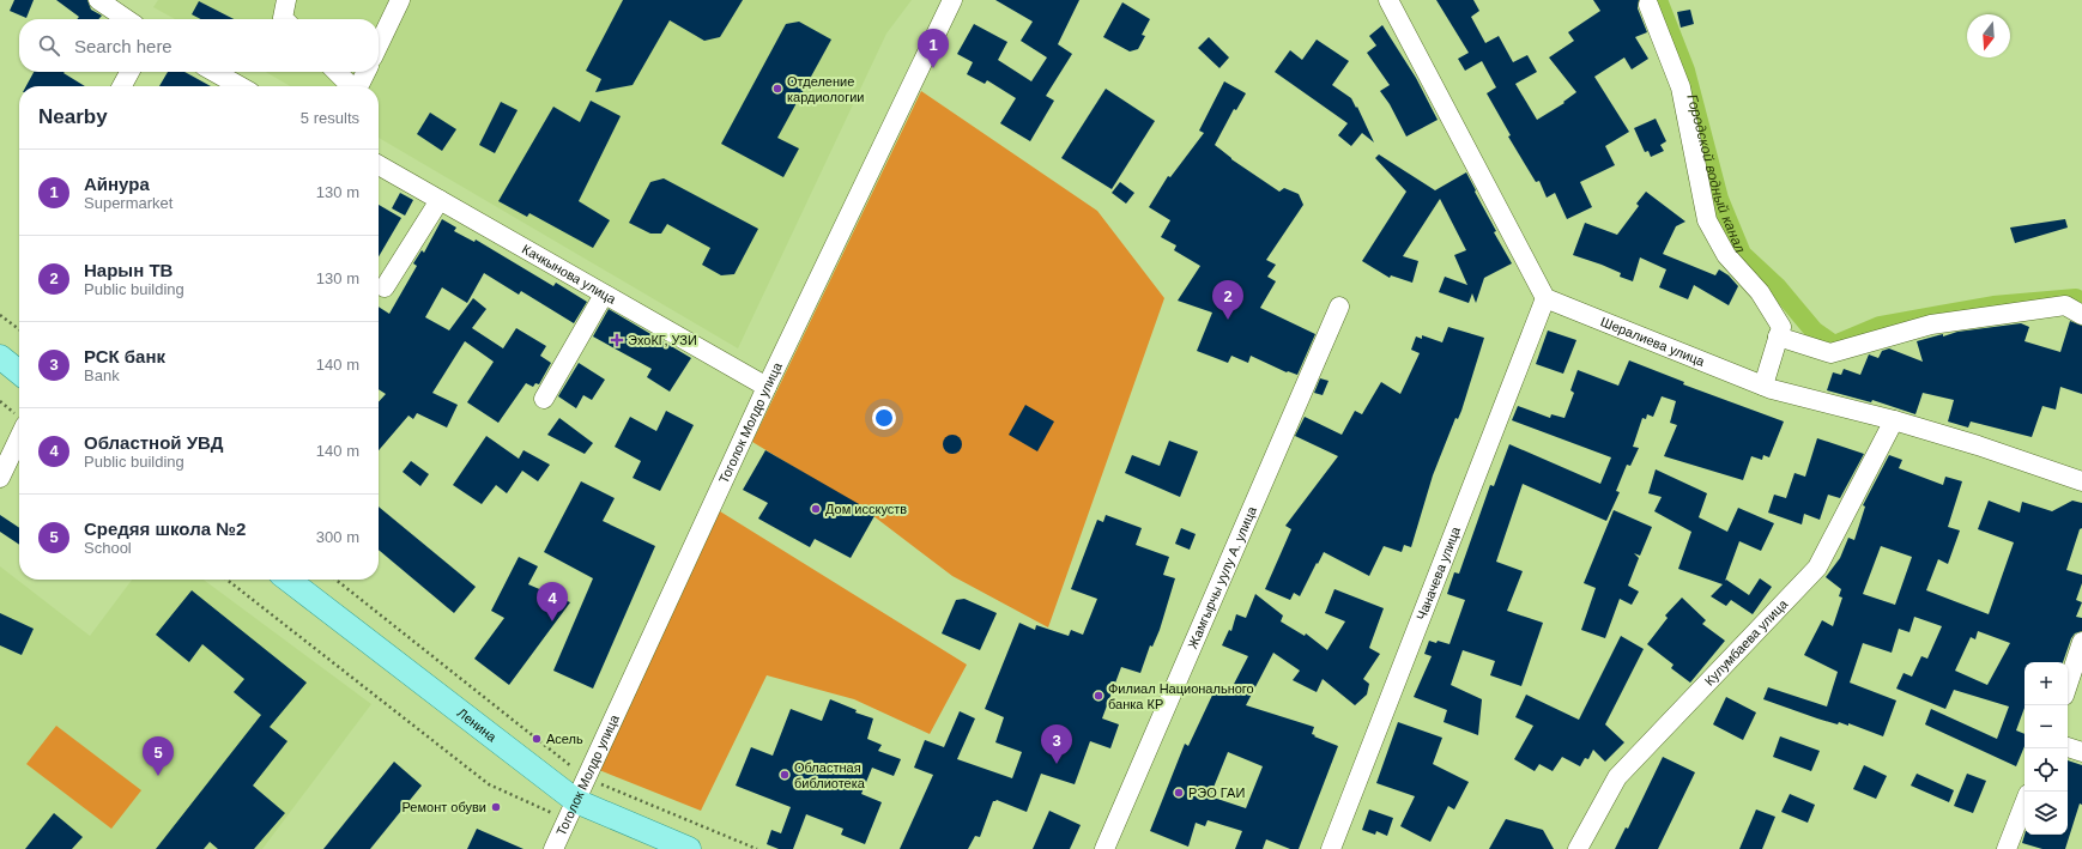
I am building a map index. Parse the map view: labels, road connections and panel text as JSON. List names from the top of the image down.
{
  "streets": {
    "main road": ["Ленина"],
    "street": [
      "Качкынова улица",
      "Шералиева улица",
      "Тоголок Молдо улица",
      "Чаначева улица",
      "Жамгырчы уулу А. улица",
      "Кулумбаева улица"
    ]
  },
  "crossings": [
    ["Качкынова улица", "Тоголок Молдо улица"],
    ["Шералиева улица", "Чаначева улица"],
    ["Шералиева улица", "Кулумбаева улица"],
    ["Тоголок Молдо улица", "Ленина"]
  ],
  "water": ["Городской водный канал"],
  "places": {
    "other": [
      "Отделение кардиологии",
      "Дом исскуств",
      "Филиал Национального банка КР",
      "Асель",
      "Областная библиотека",
      "РЭО ГАИ",
      "Ремонт обуви"
    ],
    "health": ["ЭхоКГ, УЗИ"]
  },
  "north": "bottom",
  "page": {
    "search": "Search here",
    "pins": [
      "1",
      "2",
      "4",
      "3",
      "5"
    ],
    "heading": ["Nearby", "5 results"],
    "list": [
      {
        "mark": "1",
        "name": "Айнура",
        "note": "Supermarket",
        "value": "130 m"
      },
      {
        "mark": "2",
        "name": "Нарын ТВ",
        "note": "Public building",
        "value": "130 m"
      },
      {
        "mark": "3",
        "name": "РСК банк",
        "note": "Bank",
        "value": "140 m"
      },
      {
        "mark": "4",
        "name": "Областной УВД",
        "note": "Public building",
        "value": "140 m"
      },
      {
        "mark": "5",
        "name": "Средяя школа №2",
        "note": "School",
        "value": "300 m"
      }
    ],
    "map_buttons": ["+", "−"]
  }
}
